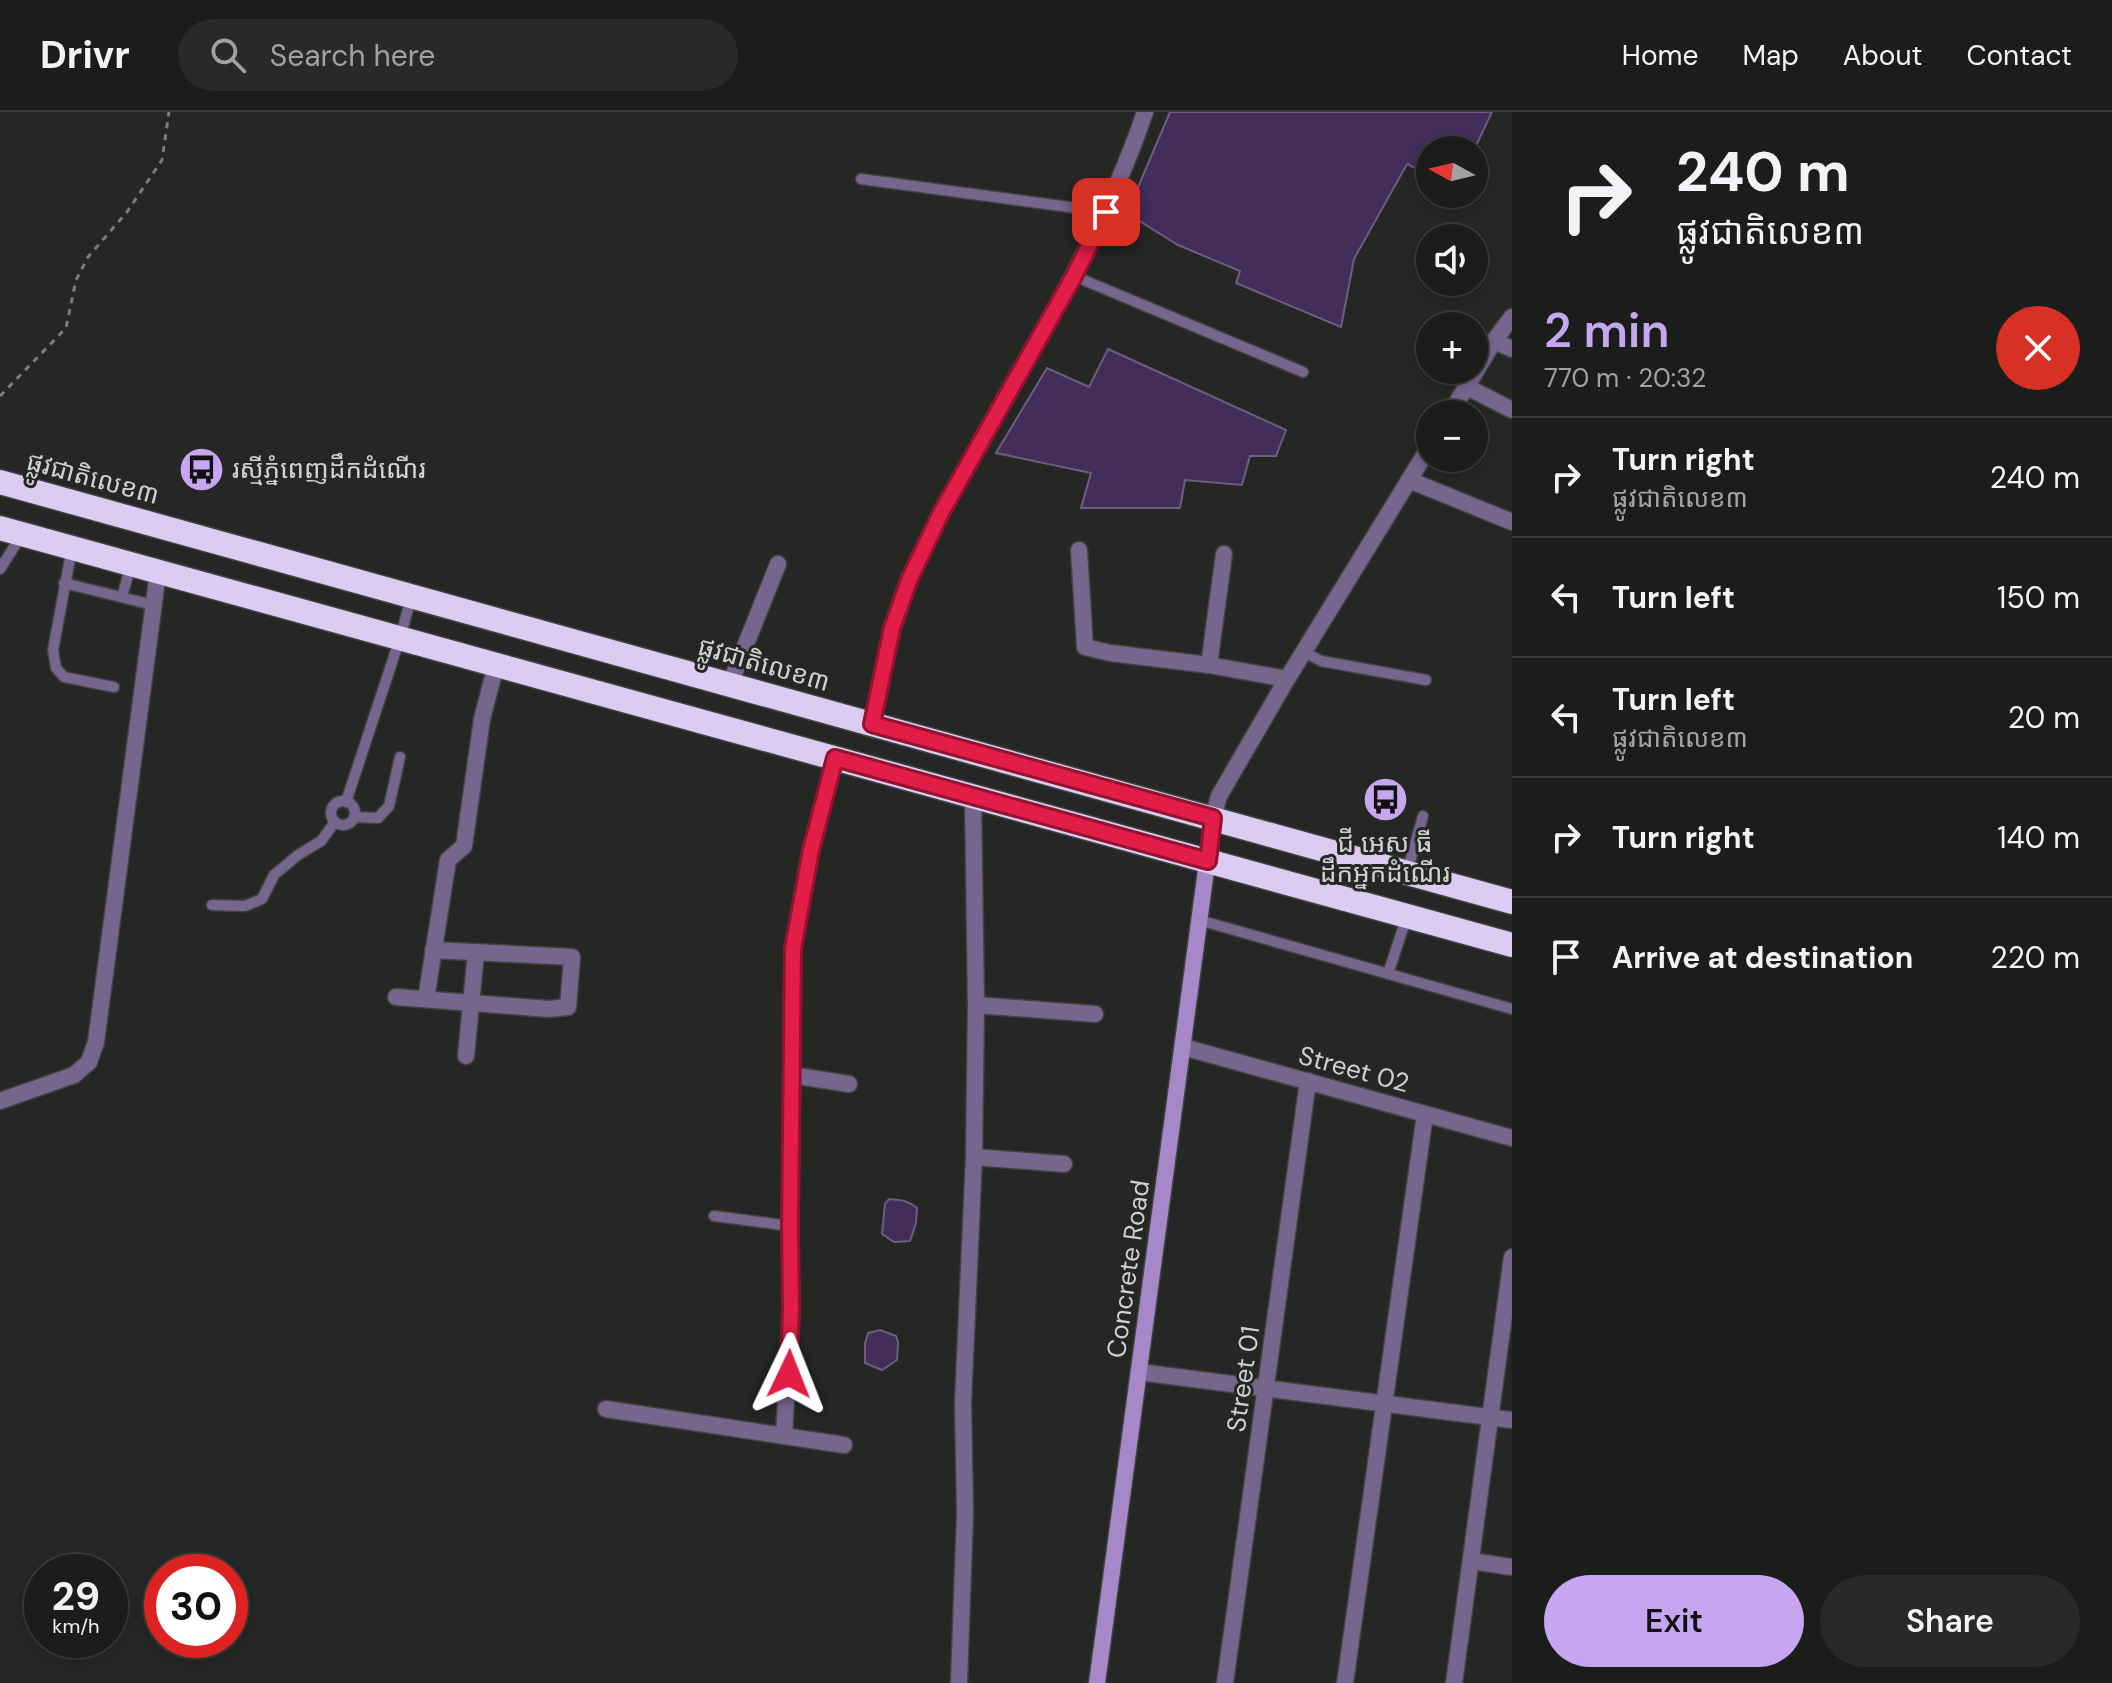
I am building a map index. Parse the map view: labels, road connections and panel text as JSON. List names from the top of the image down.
{
  "streets": {
    "highway": ["ផ្លូវជាតិលេខ៣"],
    "street": ["Street 02", "Concrete Road", "Street 01"]
  },
  "crossings": [
    ["ផ្លូវជាតិលេខ៣", "Concrete Road"],
    ["Street 02", "Concrete Road"],
    ["Street 02", "Street 01"]
  ],
  "places": {
    "bus stop": ["រស្មីភ្នំពេញដឹកដំណើរ", "ជី អេស ធី ដឹកអ្នកដំណើរ"]
  },
  "north": "left",
  "page": {
    "header": "Drivr",
    "search": "Search here",
    "nav": [
      "Home",
      "Map",
      "About",
      "Contact"
    ],
    "turn": ["240 m", "ផ្លូវជាតិលេខ៣"],
    "map_buttons": ["+", "−"],
    "heading": ["2 min", "770 m · 20:32"],
    "list": [
      {
        "name": "Turn right",
        "note": "ផ្លូវជាតិលេខ៣",
        "value": "240 m"
      },
      {
        "name": "Turn left",
        "value": "150 m"
      },
      {
        "name": "Turn left",
        "note": "ផ្លូវជាតិលេខ៣",
        "value": "20 m"
      },
      {
        "name": "Turn right",
        "value": "140 m"
      },
      {
        "name": "Arrive at destination",
        "value": "220 m"
      }
    ],
    "speed": "29 km/h",
    "limit": "30",
    "buttons": ["Exit", "Share"]
  }
}
